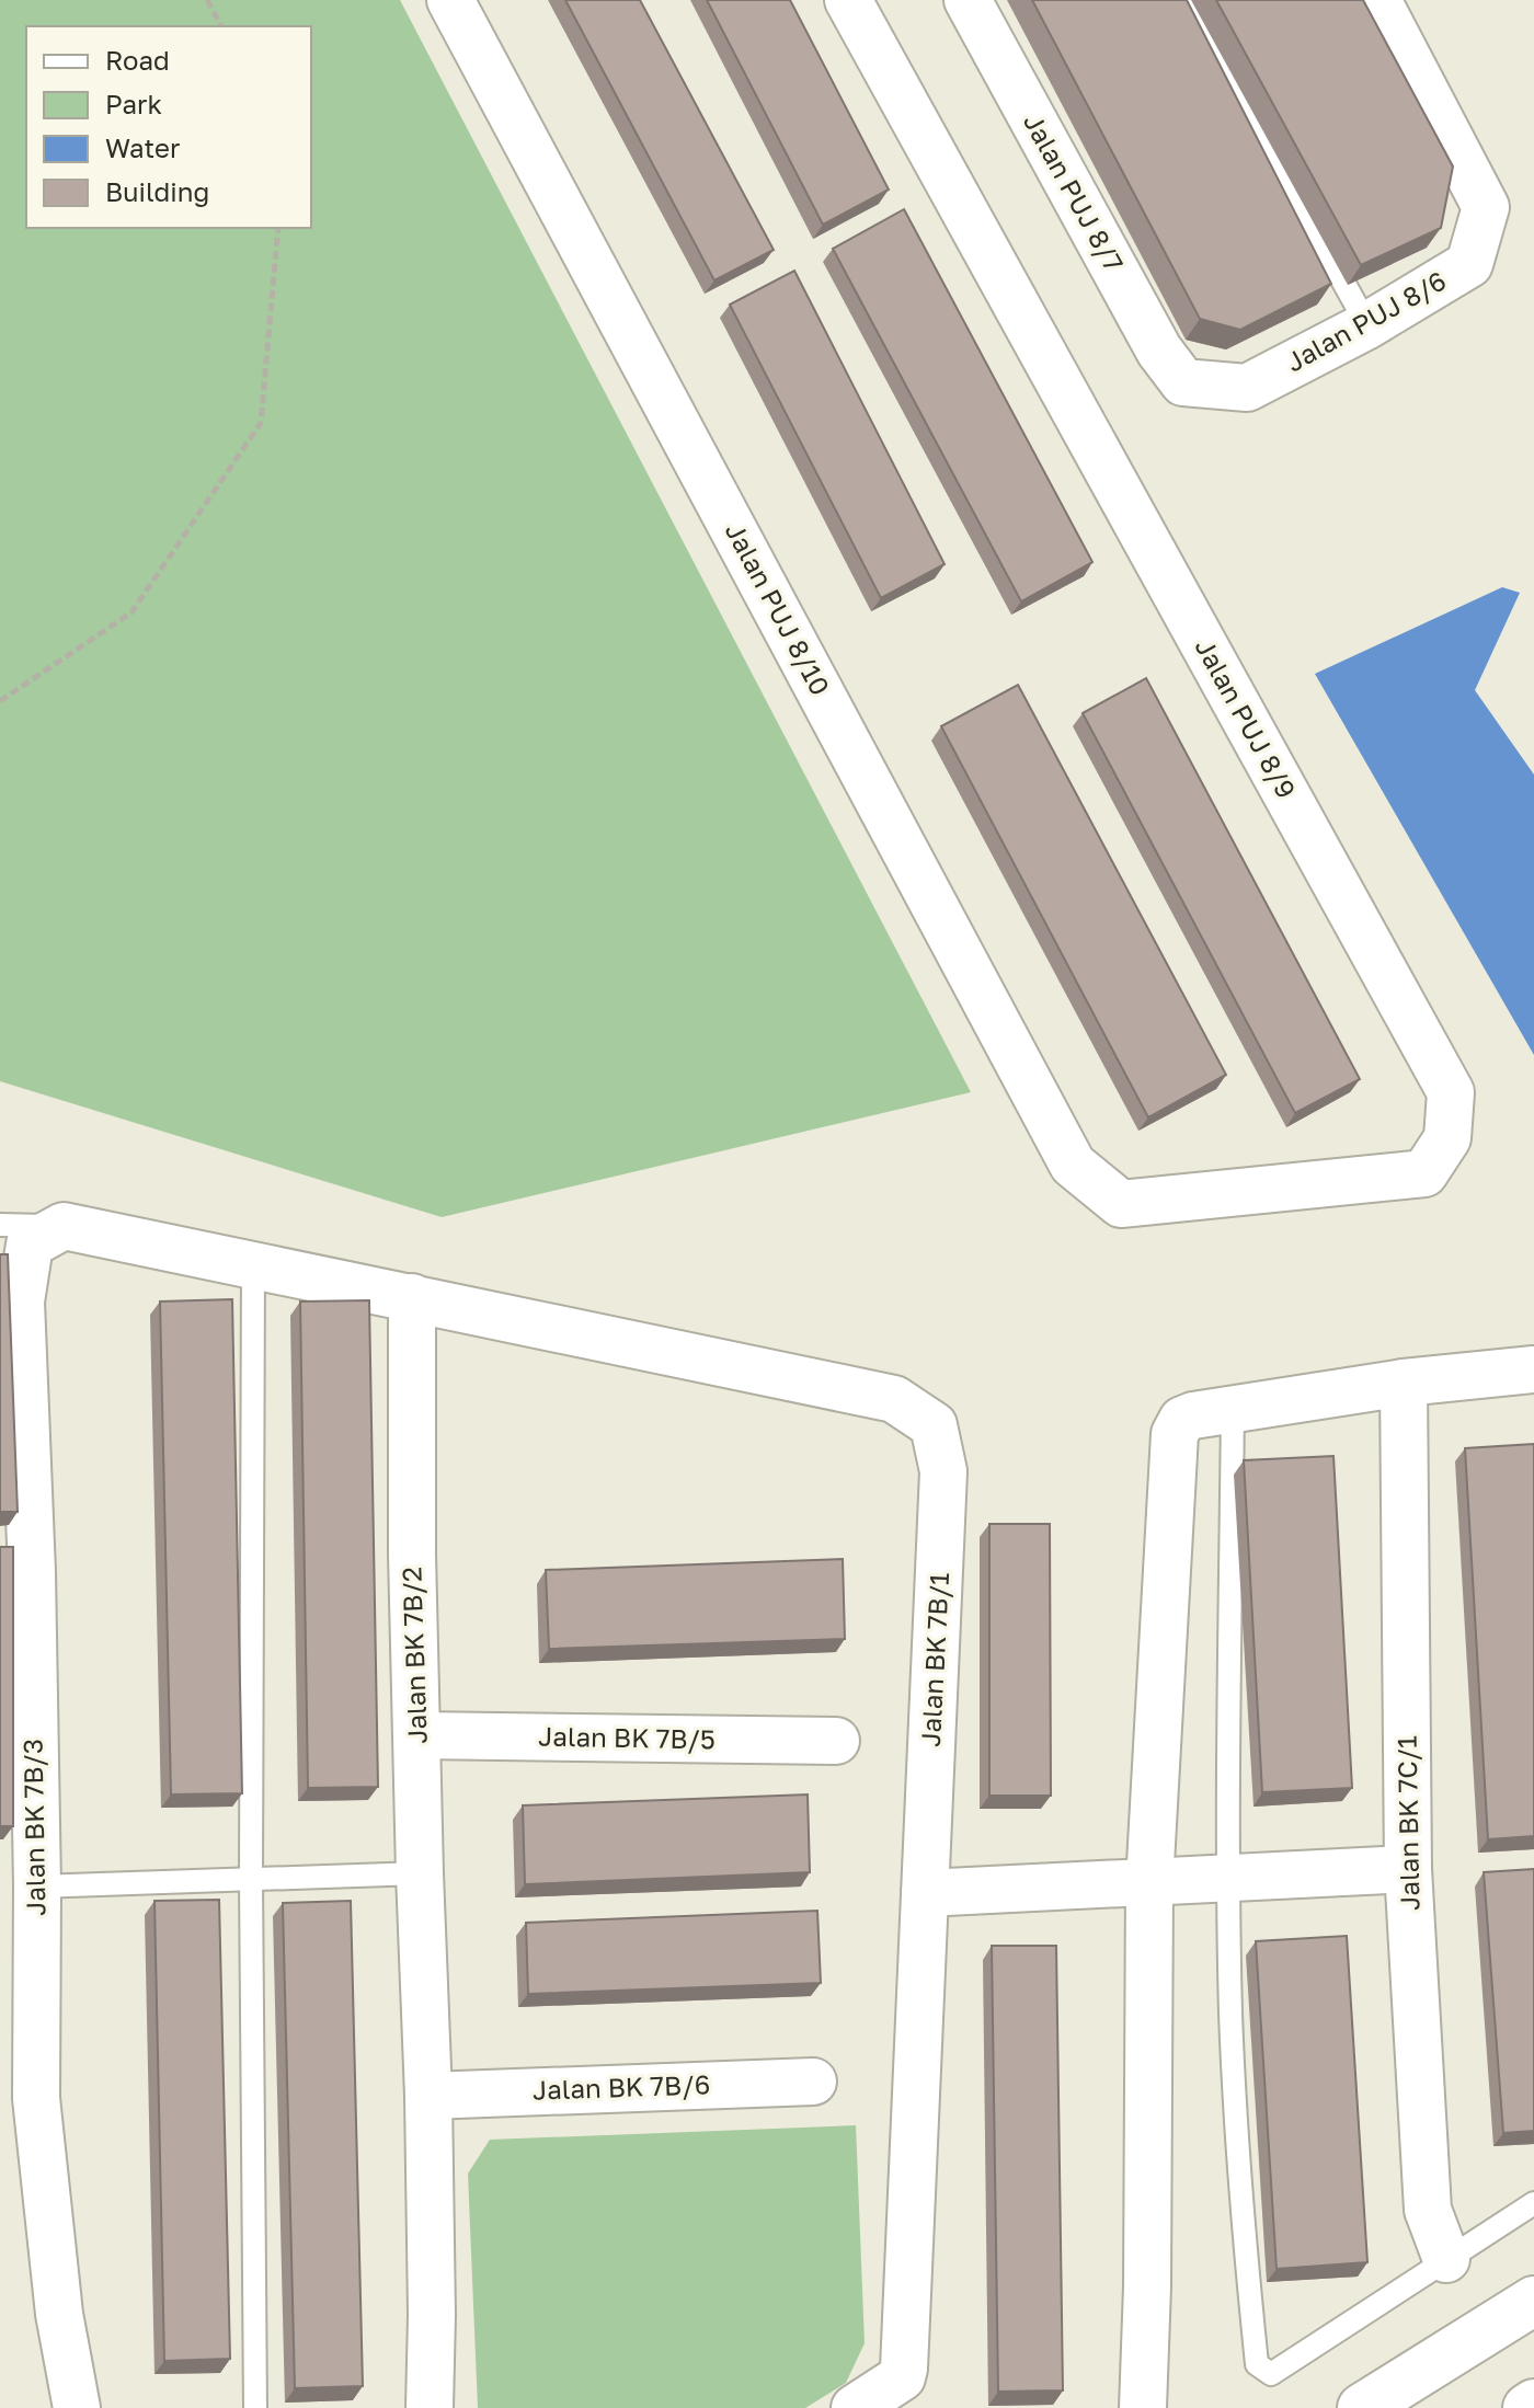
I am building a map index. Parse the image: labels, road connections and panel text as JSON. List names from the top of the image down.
{
  "streets": {
    "street": [
      "Jalan PUJ 8/7",
      "Jalan PUJ 8/6",
      "Jalan PUJ 8/10",
      "Jalan PUJ 8/9",
      "Jalan BK 7B/2",
      "Jalan BK 7B/1",
      "Jalan BK 7B/5",
      "Jalan BK 7C/1",
      "Jalan BK 7B/3",
      "Jalan BK 7B/6"
    ]
  },
  "crossings": [
    ["Jalan PUJ 8/7", "Jalan PUJ 8/6"],
    ["Jalan PUJ 8/10", "Jalan PUJ 8/9"],
    ["Jalan BK 7B/2", "Jalan BK 7B/1"],
    ["Jalan BK 7B/2", "Jalan BK 7B/5"],
    ["Jalan BK 7B/2", "Jalan BK 7B/6"]
  ],
  "legend": [
    "Road",
    "Park",
    "Water",
    "Building"
  ]
}
